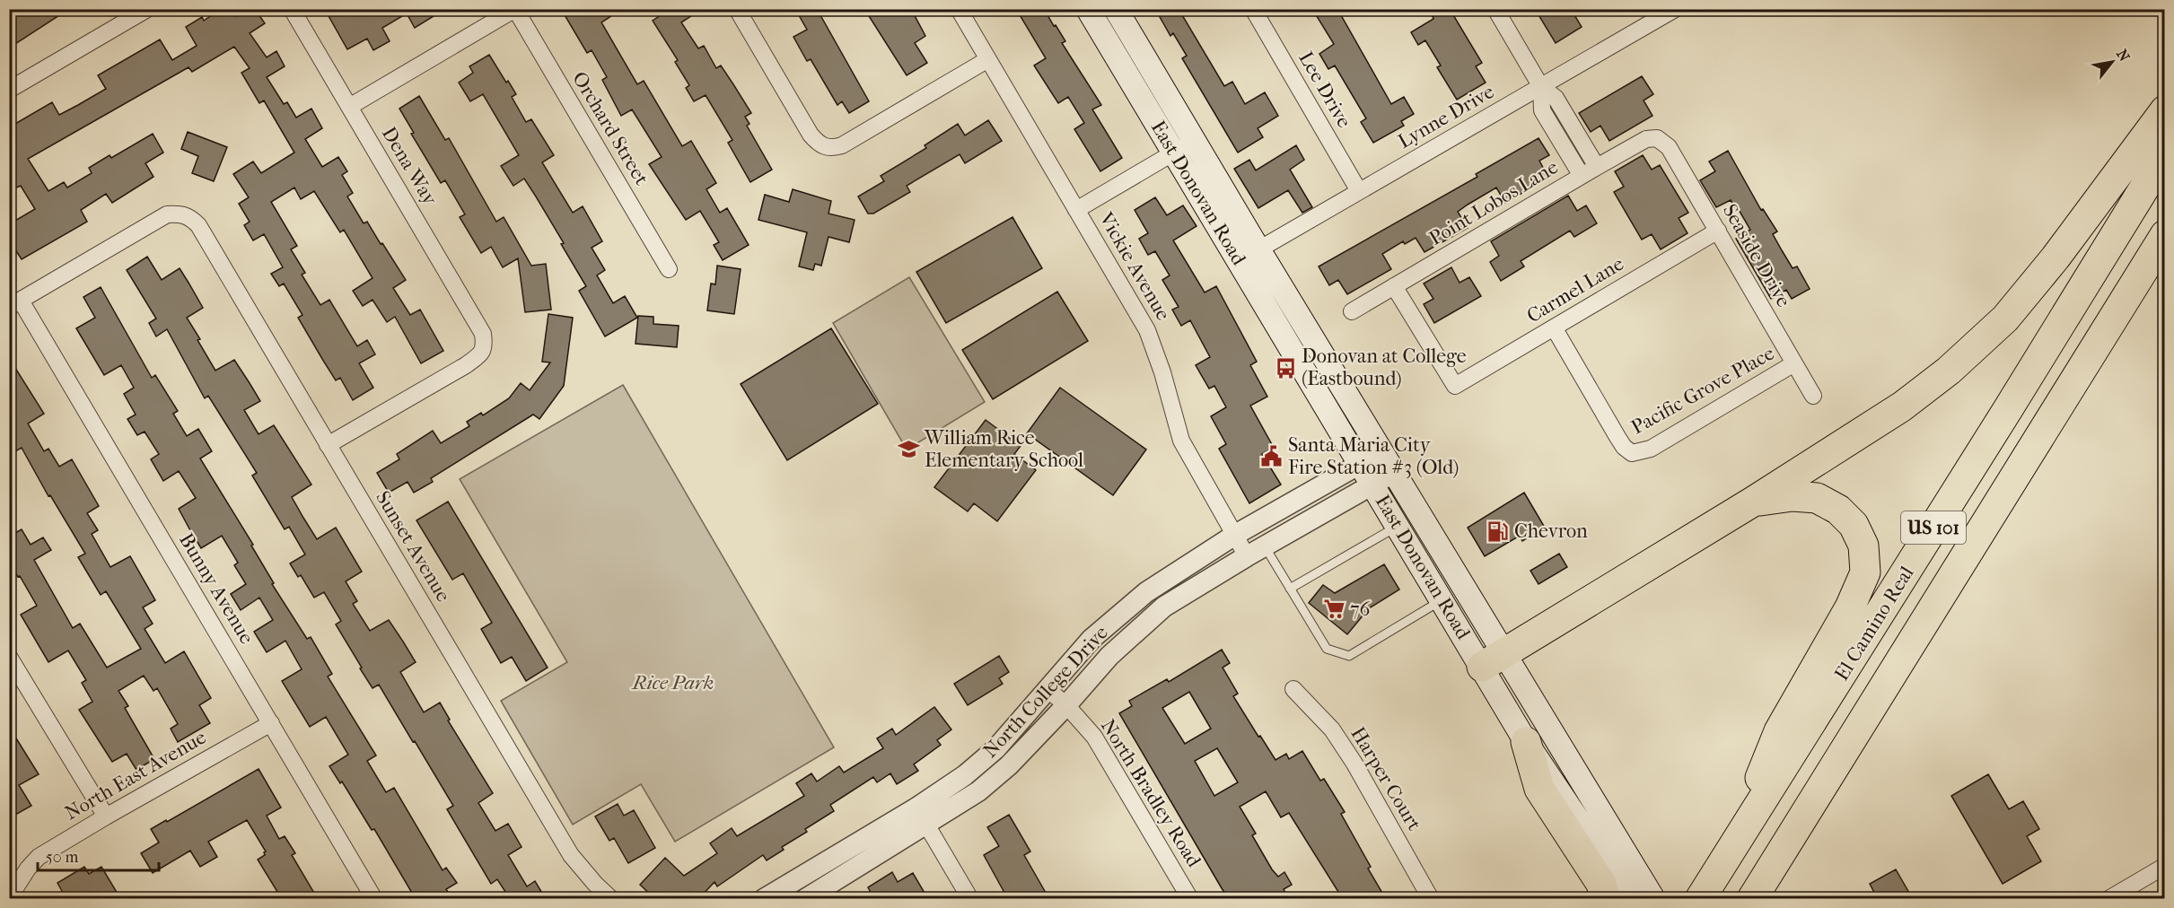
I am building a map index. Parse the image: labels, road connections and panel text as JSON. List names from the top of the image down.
{
  "streets": {
    "highway": ["US 101", "El Camino Real"],
    "main road": ["East Donovan Road"],
    "street": [
      "Lee Drive",
      "Lynne Drive",
      "Orchard Street",
      "Dena Way",
      "Point Lobos Lane",
      "Seaside Drive",
      "Vickie Avenue",
      "Carmel Lane",
      "Pacific Grove Place",
      "Sunset Avenue",
      "Bunny Avenue",
      "North College Drive",
      "North East Avenue",
      "Harper Court",
      "North Bradley Road"
    ]
  },
  "crossings": [
    ["Lee Drive", "Lynne Drive"],
    ["Lynne Drive", "East Donovan Road"],
    ["Dena Way", "Sunset Avenue"],
    ["East Donovan Road", "North College Drive"],
    ["Point Lobos Lane", "Seaside Drive"],
    ["Point Lobos Lane", "Carmel Lane"],
    ["Seaside Drive", "Carmel Lane"],
    ["Seaside Drive", "Pacific Grove Place"],
    ["Vickie Avenue", "North College Drive"],
    ["Carmel Lane", "Pacific Grove Place"],
    ["Sunset Avenue", "Bunny Avenue"],
    ["Bunny Avenue", "North East Avenue"],
    ["North College Drive", "North Bradley Road"]
  ],
  "parks": ["Rice Park"],
  "places": {
    "bus stop": ["Donovan at College (Eastbound)"],
    "school or university": ["William Rice Elementary School"],
    "public building": ["Santa Maria City Fire Station #3 (Old)"],
    "fuel station": ["Chevron"],
    "supermarket": ["76"]
  },
  "scale_bar": "50 m",
  "north": "top right"
}
